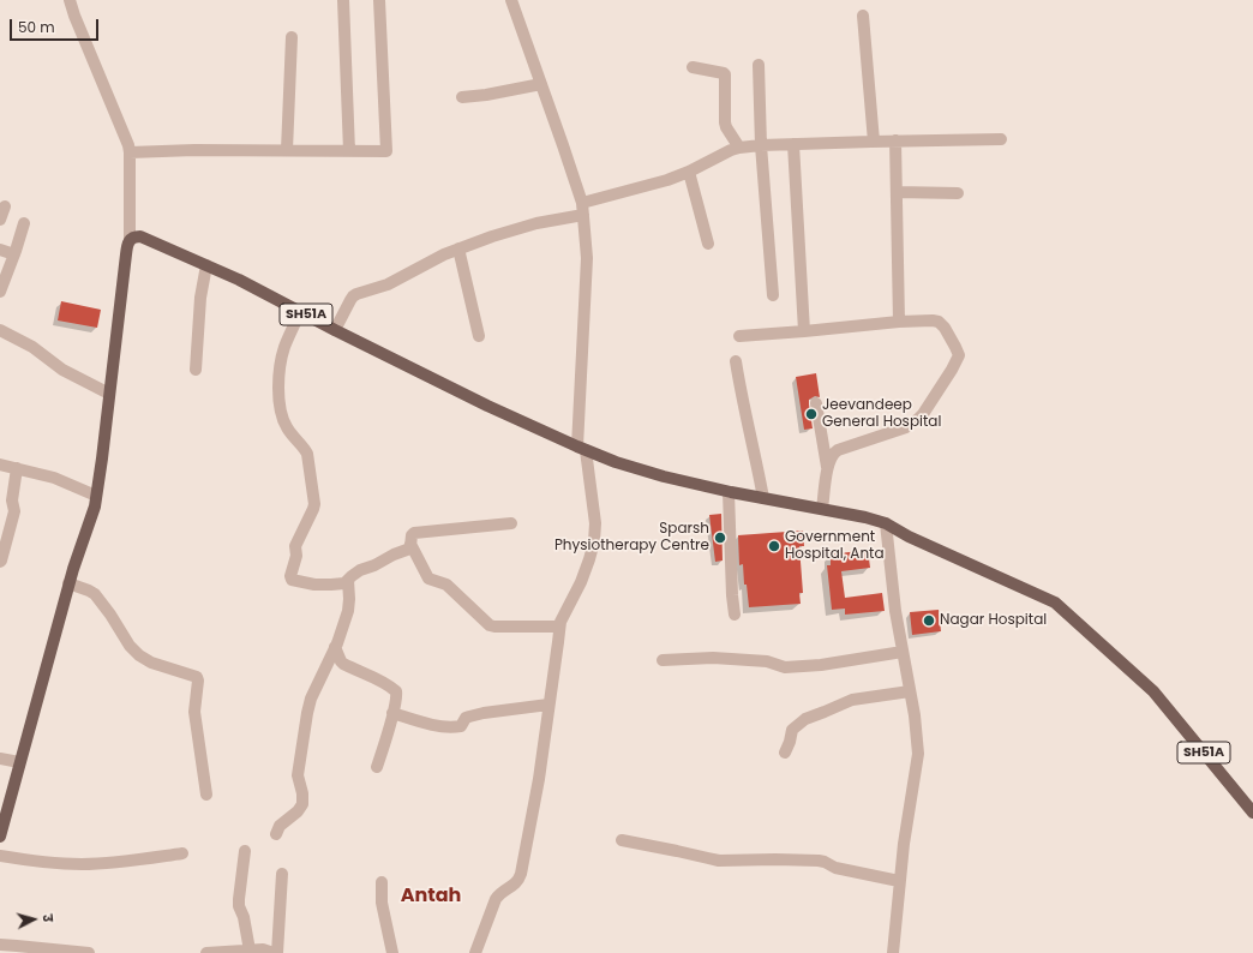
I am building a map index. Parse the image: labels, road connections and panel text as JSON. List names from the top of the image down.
{
  "streets": {
    "main road": ["SH51A"]
  },
  "districts": ["Antah"],
  "places": [
    "Jeevandeep General Hospital",
    "Sparsh Physiotherapy Centre",
    "Government Hospital, Anta",
    "Nagar Hospital"
  ],
  "scale_bar": "50 m",
  "north": "right"
}
